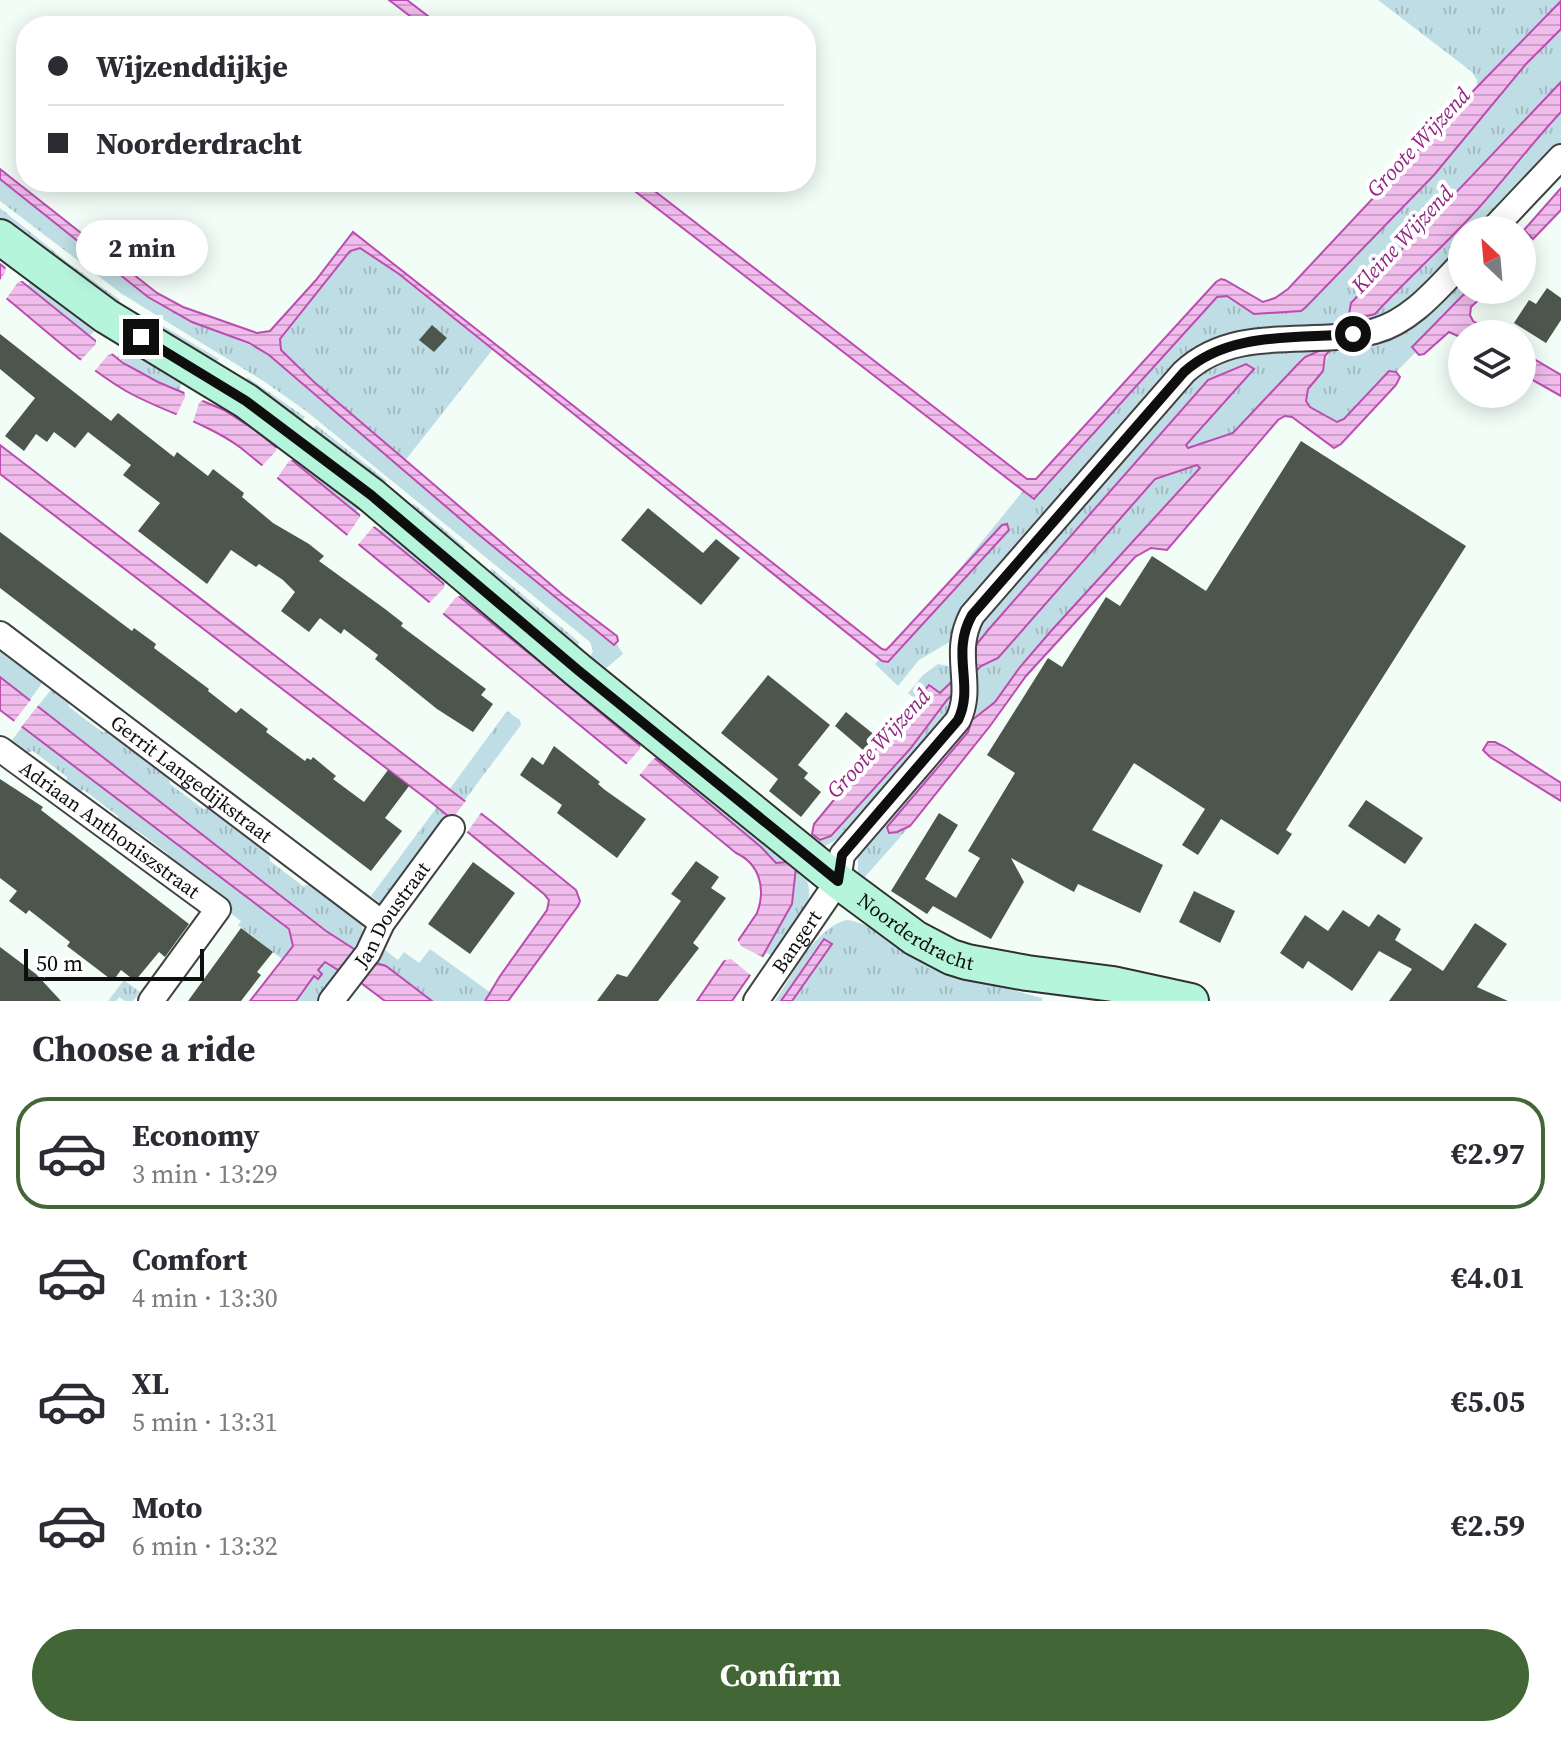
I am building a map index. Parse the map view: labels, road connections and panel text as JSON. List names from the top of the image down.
{
  "streets": {
    "street": [
      "Gerrit Langedijkstraat",
      "Adriaan Anthoniszstraat",
      "Jan Doustraat",
      "Noorderdracht",
      "Bangert"
    ]
  },
  "crossings": [
    ["Gerrit Langedijkstraat", "Jan Doustraat"],
    ["Noorderdracht", "Bangert"]
  ],
  "water": ["Groote Wijzend", "Kleine Wijzend"],
  "scale_bar": "50 m",
  "north": "top left",
  "page": {
    "banner": ["Wijzenddijkje", "Noorderdracht"],
    "bubble": "2 min",
    "scale": "50 m",
    "heading": "Choose a ride",
    "list": [
      {
        "name": "Economy",
        "note": "3 min · 13:29",
        "value": "€2.97"
      },
      {
        "name": "Comfort",
        "note": "4 min · 13:30",
        "value": "€4.01"
      },
      {
        "name": "XL",
        "note": "5 min · 13:31",
        "value": "€5.05"
      },
      {
        "name": "Moto",
        "note": "6 min · 13:32",
        "value": "€2.59"
      }
    ],
    "buttons": "Confirm"
  }
}
